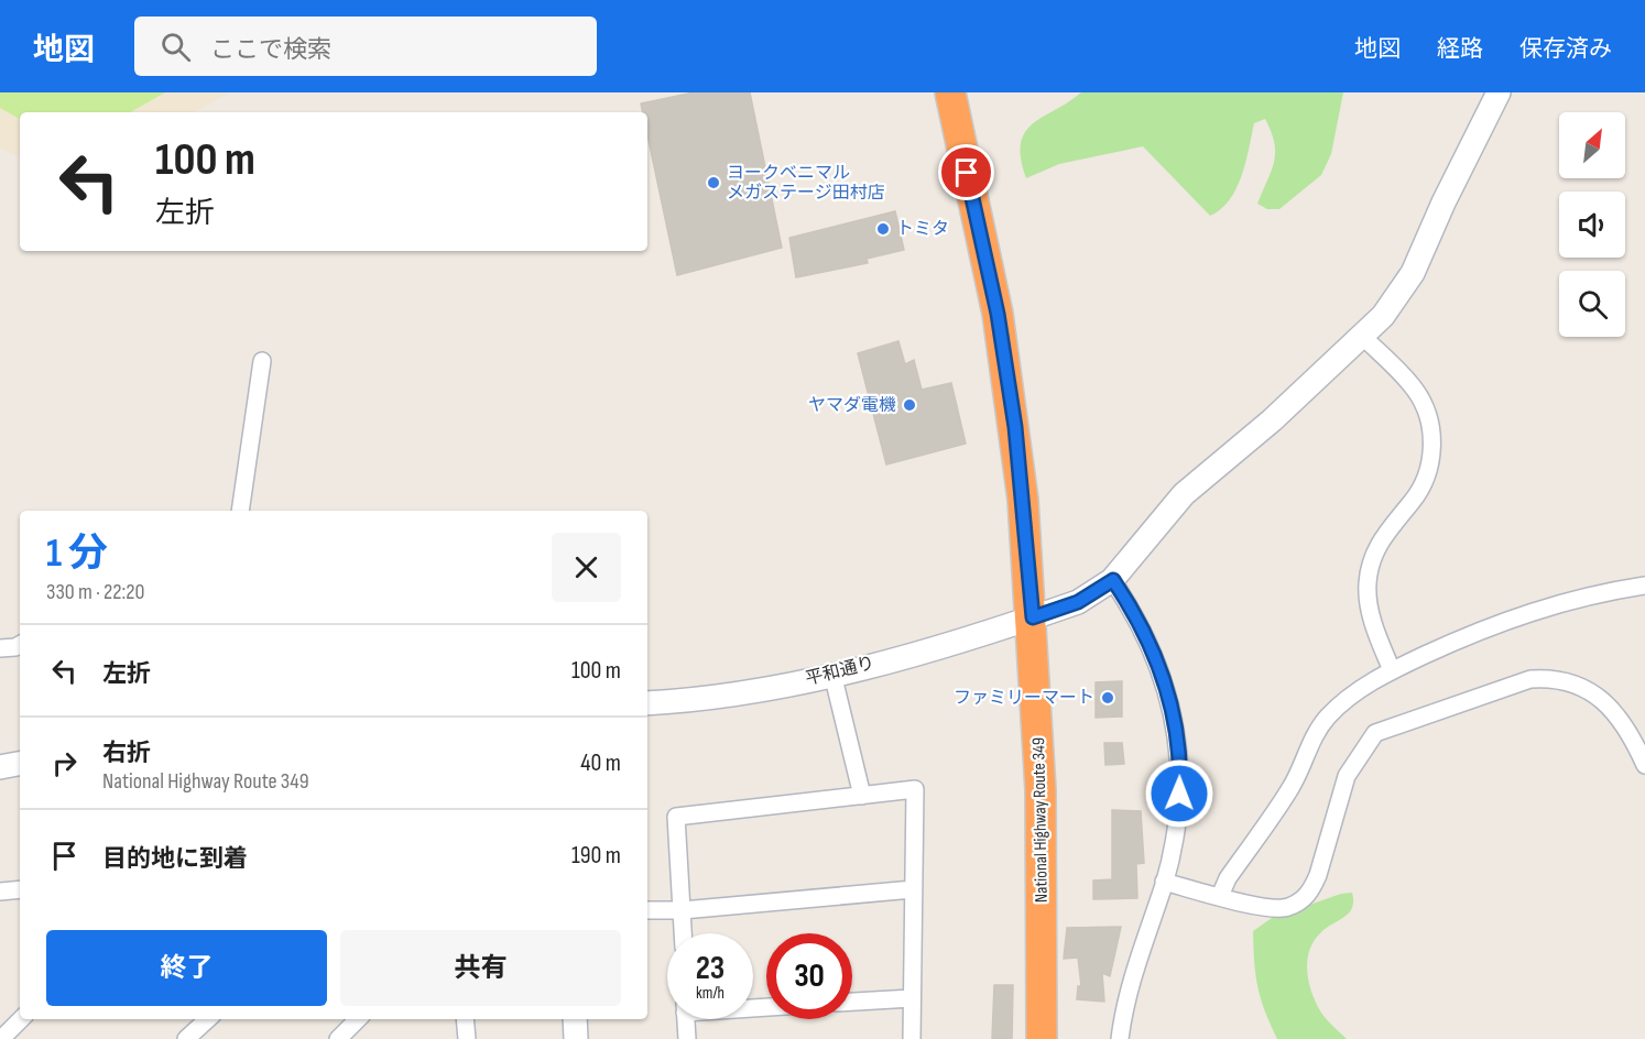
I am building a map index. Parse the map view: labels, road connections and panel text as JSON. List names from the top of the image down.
{
  "streets": {
    "highway": ["National Highway Route 349"],
    "street": ["平和通り"]
  },
  "crossings": [
    ["平和通り", "National Highway Route 349"]
  ],
  "places": [
    "ヨークベニマル メガステージ田村店",
    "トミタ",
    "ヤマダ電機",
    "ファミリーマート"
  ],
  "north": "top right",
  "page": {
    "header": "地図",
    "search": "ここで検索",
    "nav": ["地図", "経路", "保存済み"],
    "turn": ["100 m", "左折"],
    "heading": ["1 分", "330 m · 22:20"],
    "list": [
      {
        "name": "左折",
        "value": "100 m"
      },
      {
        "name": "右折",
        "note": "National Highway Route 349",
        "value": "40 m"
      },
      {
        "name": "目的地に到着",
        "value": "190 m"
      }
    ],
    "buttons": ["終了", "共有"],
    "speed": "23 km/h",
    "limit": "30"
  }
}
